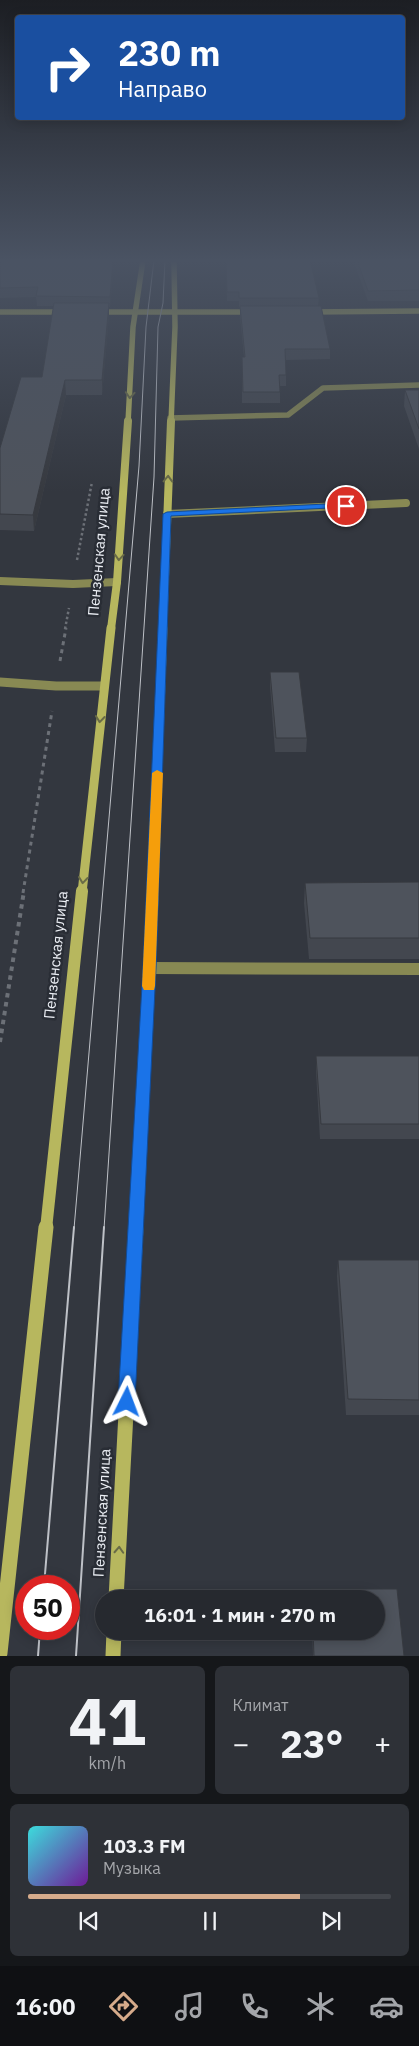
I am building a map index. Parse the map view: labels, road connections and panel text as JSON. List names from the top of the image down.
{
  "streets": {
    "main road": ["Пензенская улица"]
  },
  "page": {
    "turn": ["230 m", "Направо"],
    "limit": "50",
    "trip": "16:01 · 1 мин · 270 m",
    "tile": [
      ["41", "km/h"],
      "Климат"
    ],
    "heat": ["−", "23°", "+"],
    "song": ["103.3 FM", "Музыка"],
    "tabs": "16:00"
  }
}
